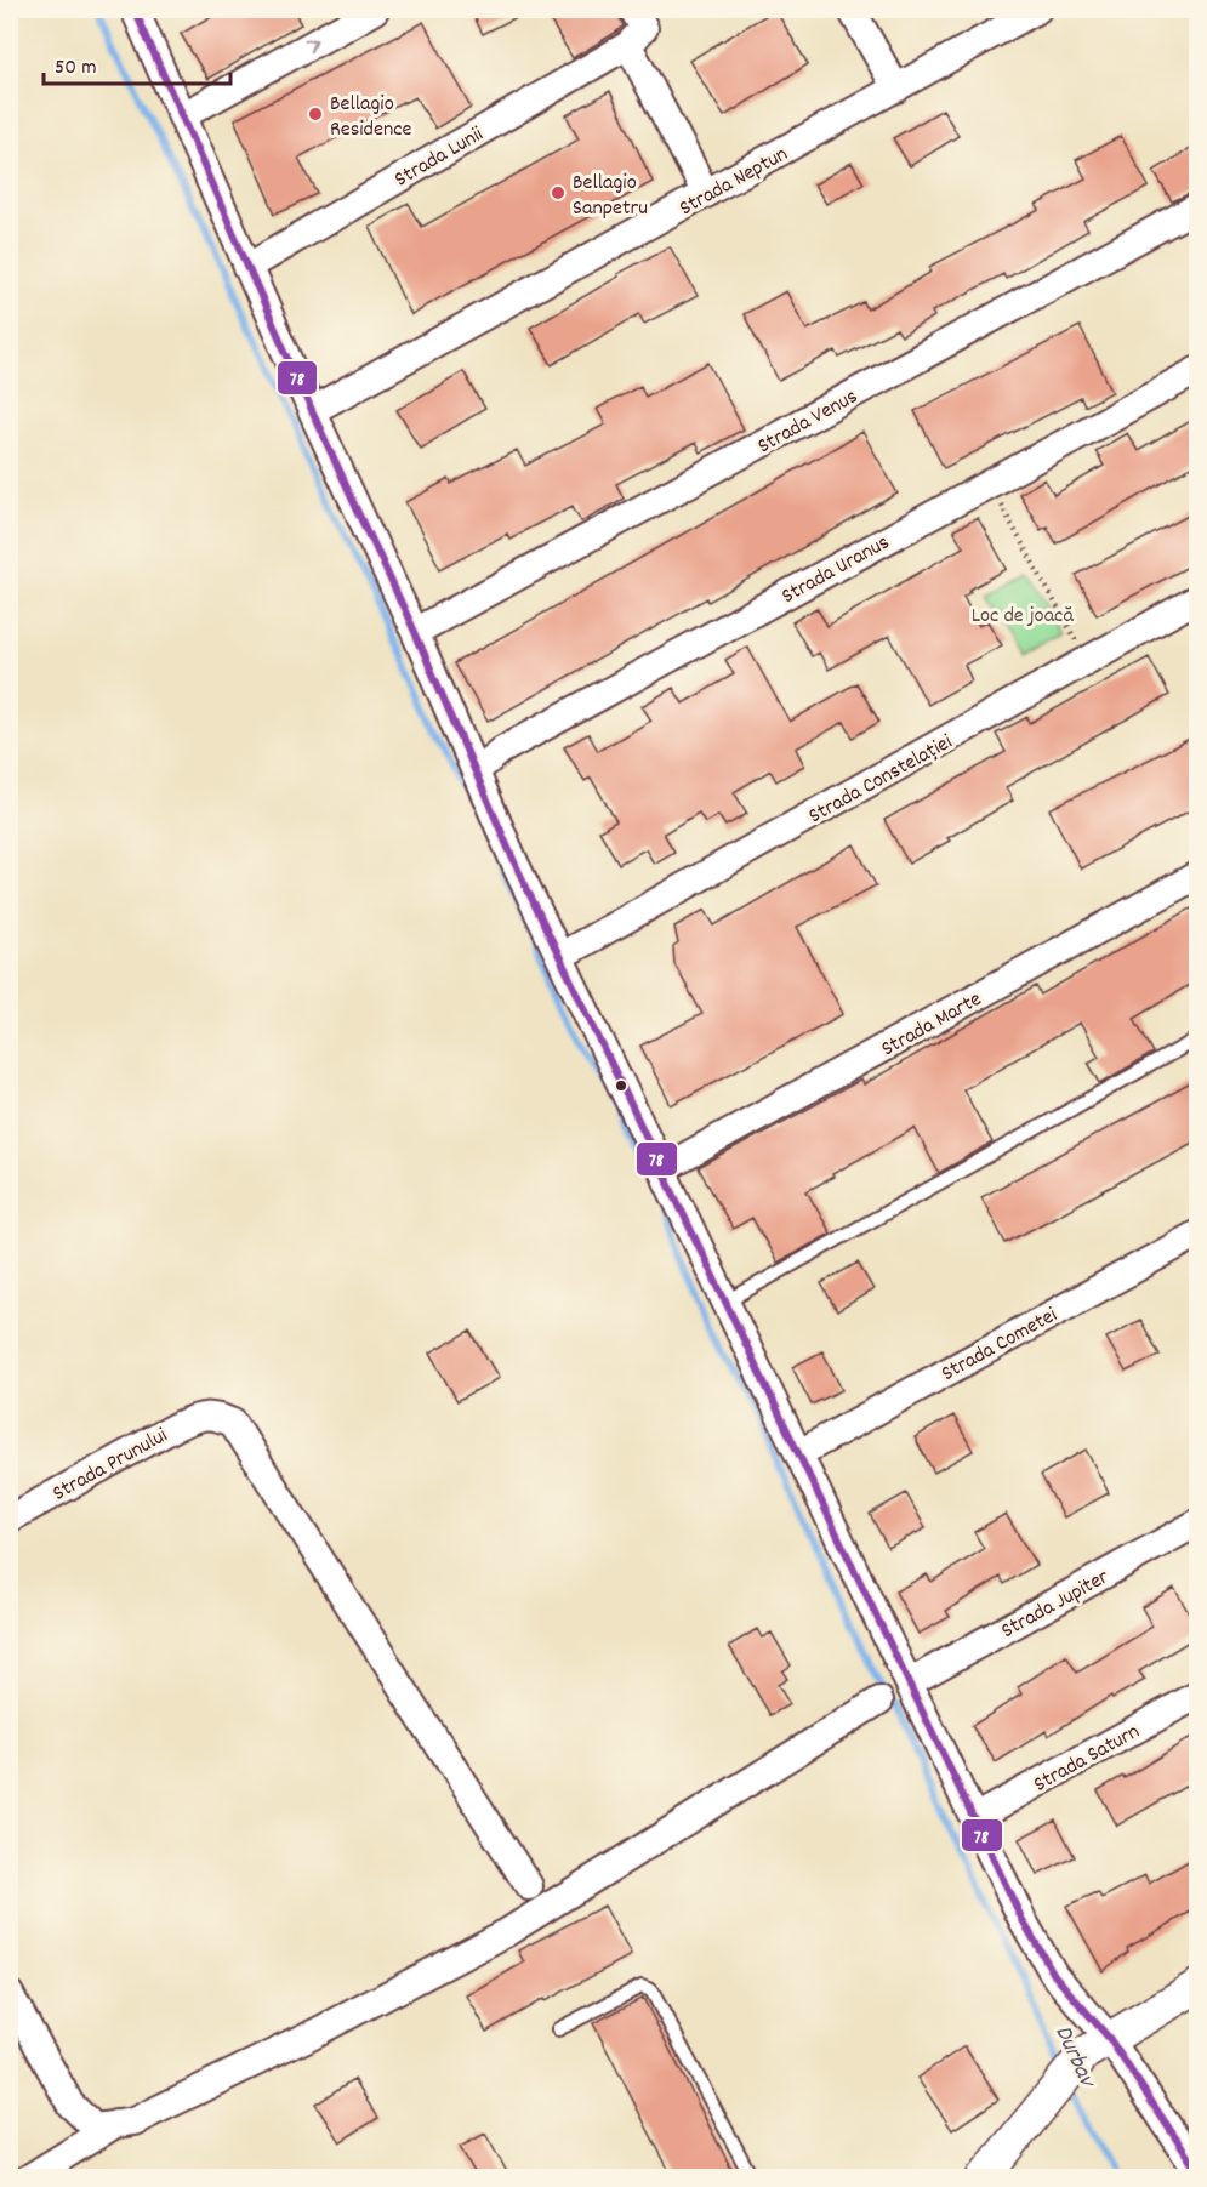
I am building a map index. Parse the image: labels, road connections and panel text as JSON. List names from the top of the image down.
{
  "streets": {
    "street": [
      "Strada Lunii",
      "Strada Neptun",
      "Strada Venus",
      "Strada Uranus",
      "Strada Constelației",
      "Strada Marte",
      "Strada Cometei",
      "Strada Prunului",
      "Strada Jupiter",
      "Strada Saturn"
    ]
  },
  "water": ["Durbav"],
  "parks": ["Loc de joacă"],
  "places": ["Bellagio Residence", "Bellagio Sanpetru"],
  "lines": ["transit line 78"],
  "scale_bar": "50 m"
}
